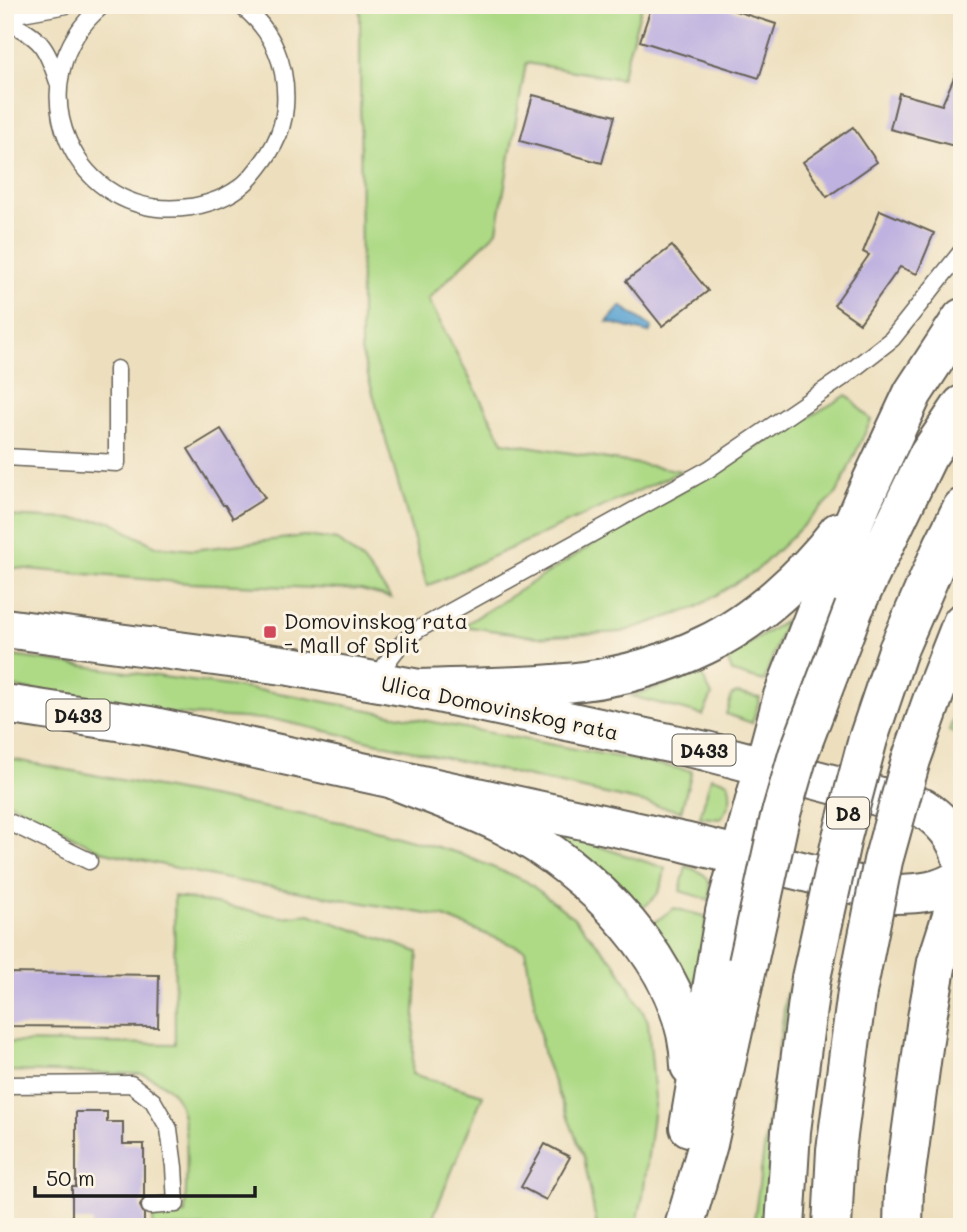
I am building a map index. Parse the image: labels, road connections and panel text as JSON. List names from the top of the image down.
{
  "streets": {
    "main road": ["Ulica Domovinskog rata", "D433", "D8"]
  },
  "places": {
    "transit": ["Domovinskog rata - Mall of Split"]
  },
  "scale_bar": "50 m"
}
